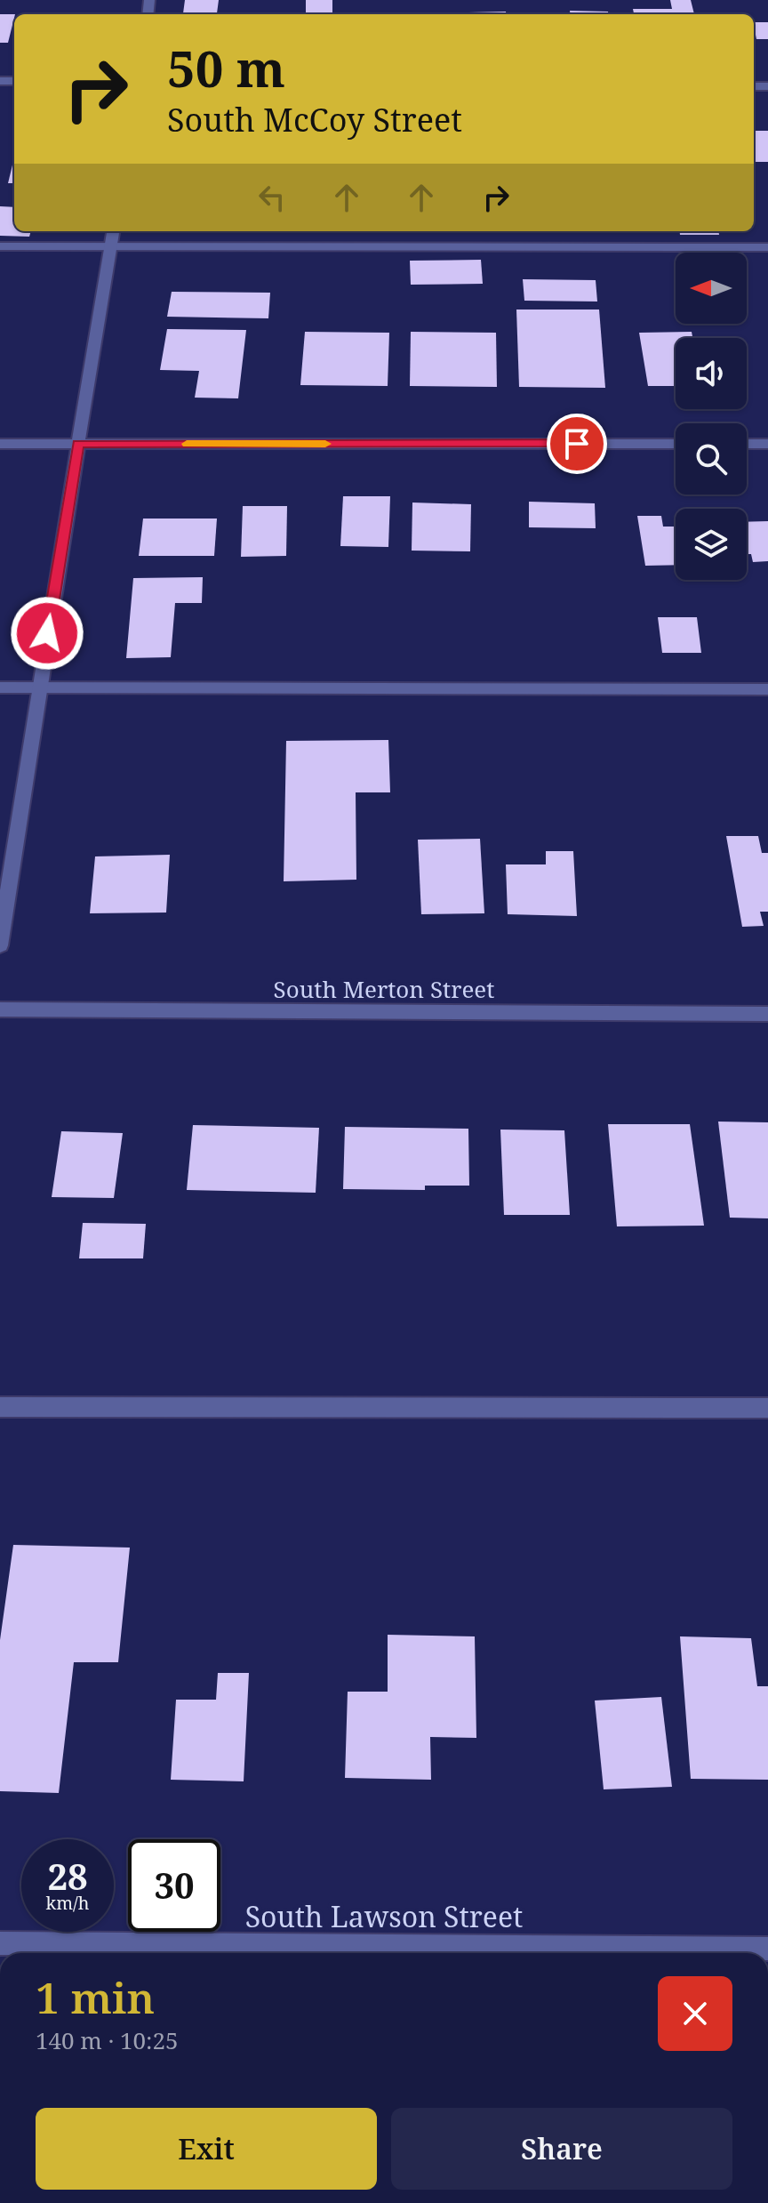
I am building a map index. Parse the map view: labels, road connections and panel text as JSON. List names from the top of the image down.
{
  "streets": {
    "street": ["South Merton Street", "South Lawson Street"]
  },
  "north": "left",
  "page": {
    "turn": ["50 m", "South McCoy Street"],
    "speed": "28 km/h",
    "limit": "30",
    "heading": ["1 min", "140 m · 10:25"],
    "buttons": ["Exit", "Share"]
  }
}
